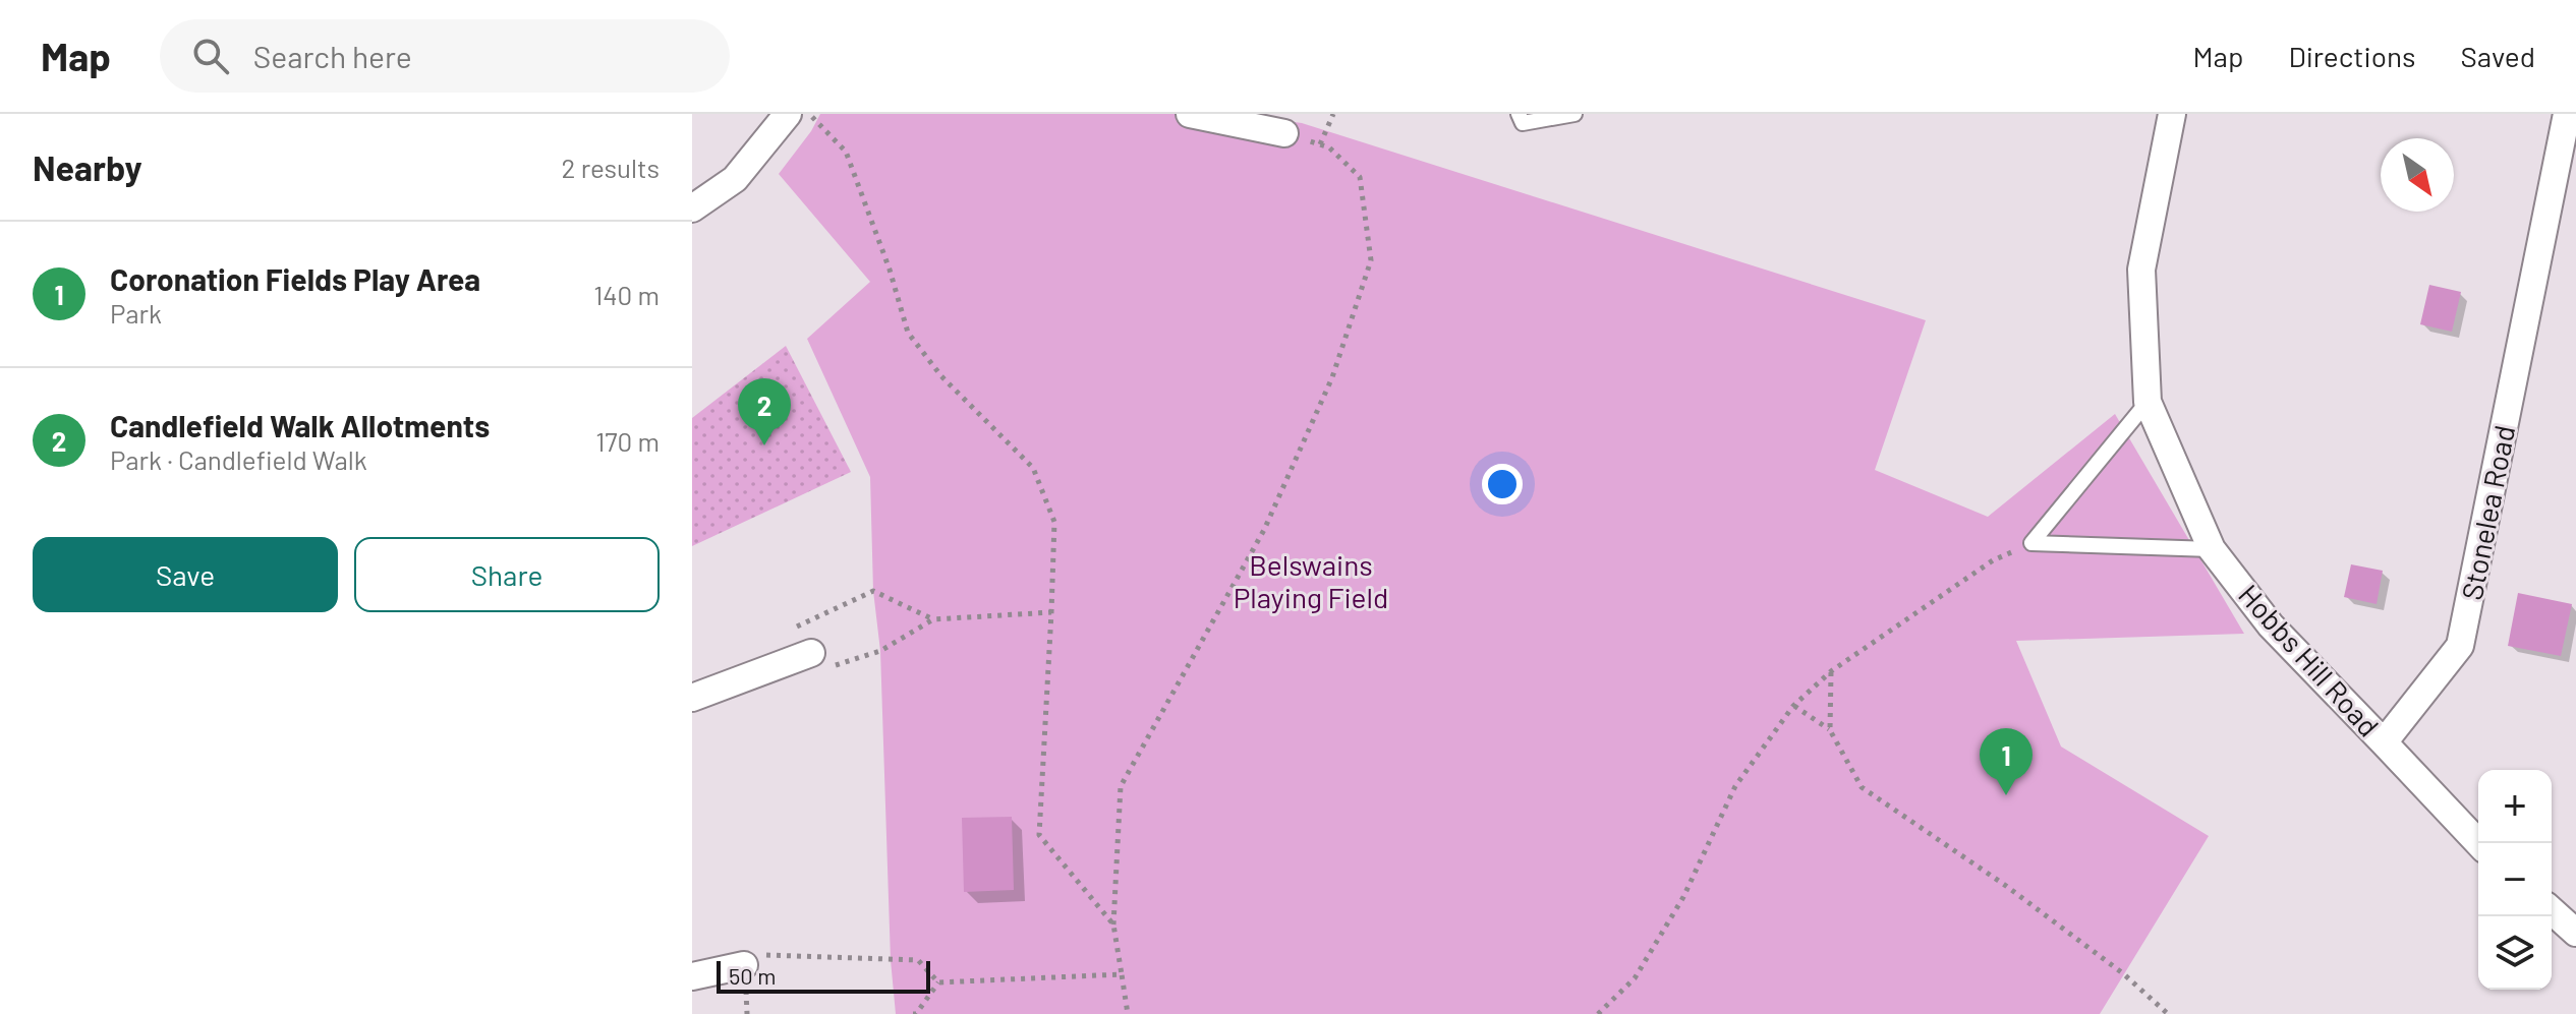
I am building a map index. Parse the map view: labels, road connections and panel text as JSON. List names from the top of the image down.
{
  "streets": {
    "street": ["Stonelea Road", "Hobbs Hill Road"]
  },
  "crossings": [
    ["Stonelea Road", "Hobbs Hill Road"]
  ],
  "parks": ["Belswains Playing Field"],
  "scale_bar": "50 m",
  "north": "bottom right",
  "page": {
    "header": "Map",
    "search": "Search here",
    "nav": ["Map", "Directions", "Saved"],
    "heading": ["Nearby", "2 results"],
    "list": [
      {
        "mark": "1",
        "name": "Coronation Fields Play Area",
        "note": "Park",
        "value": "140 m"
      },
      {
        "mark": "2",
        "name": "Candlefield Walk Allotments",
        "note": "Park · Candlefield Walk",
        "value": "170 m"
      }
    ],
    "pins": ["2", "1"],
    "buttons": ["Save", "Share"],
    "map_buttons": ["+", "−"],
    "scale": "50 m"
  }
}
